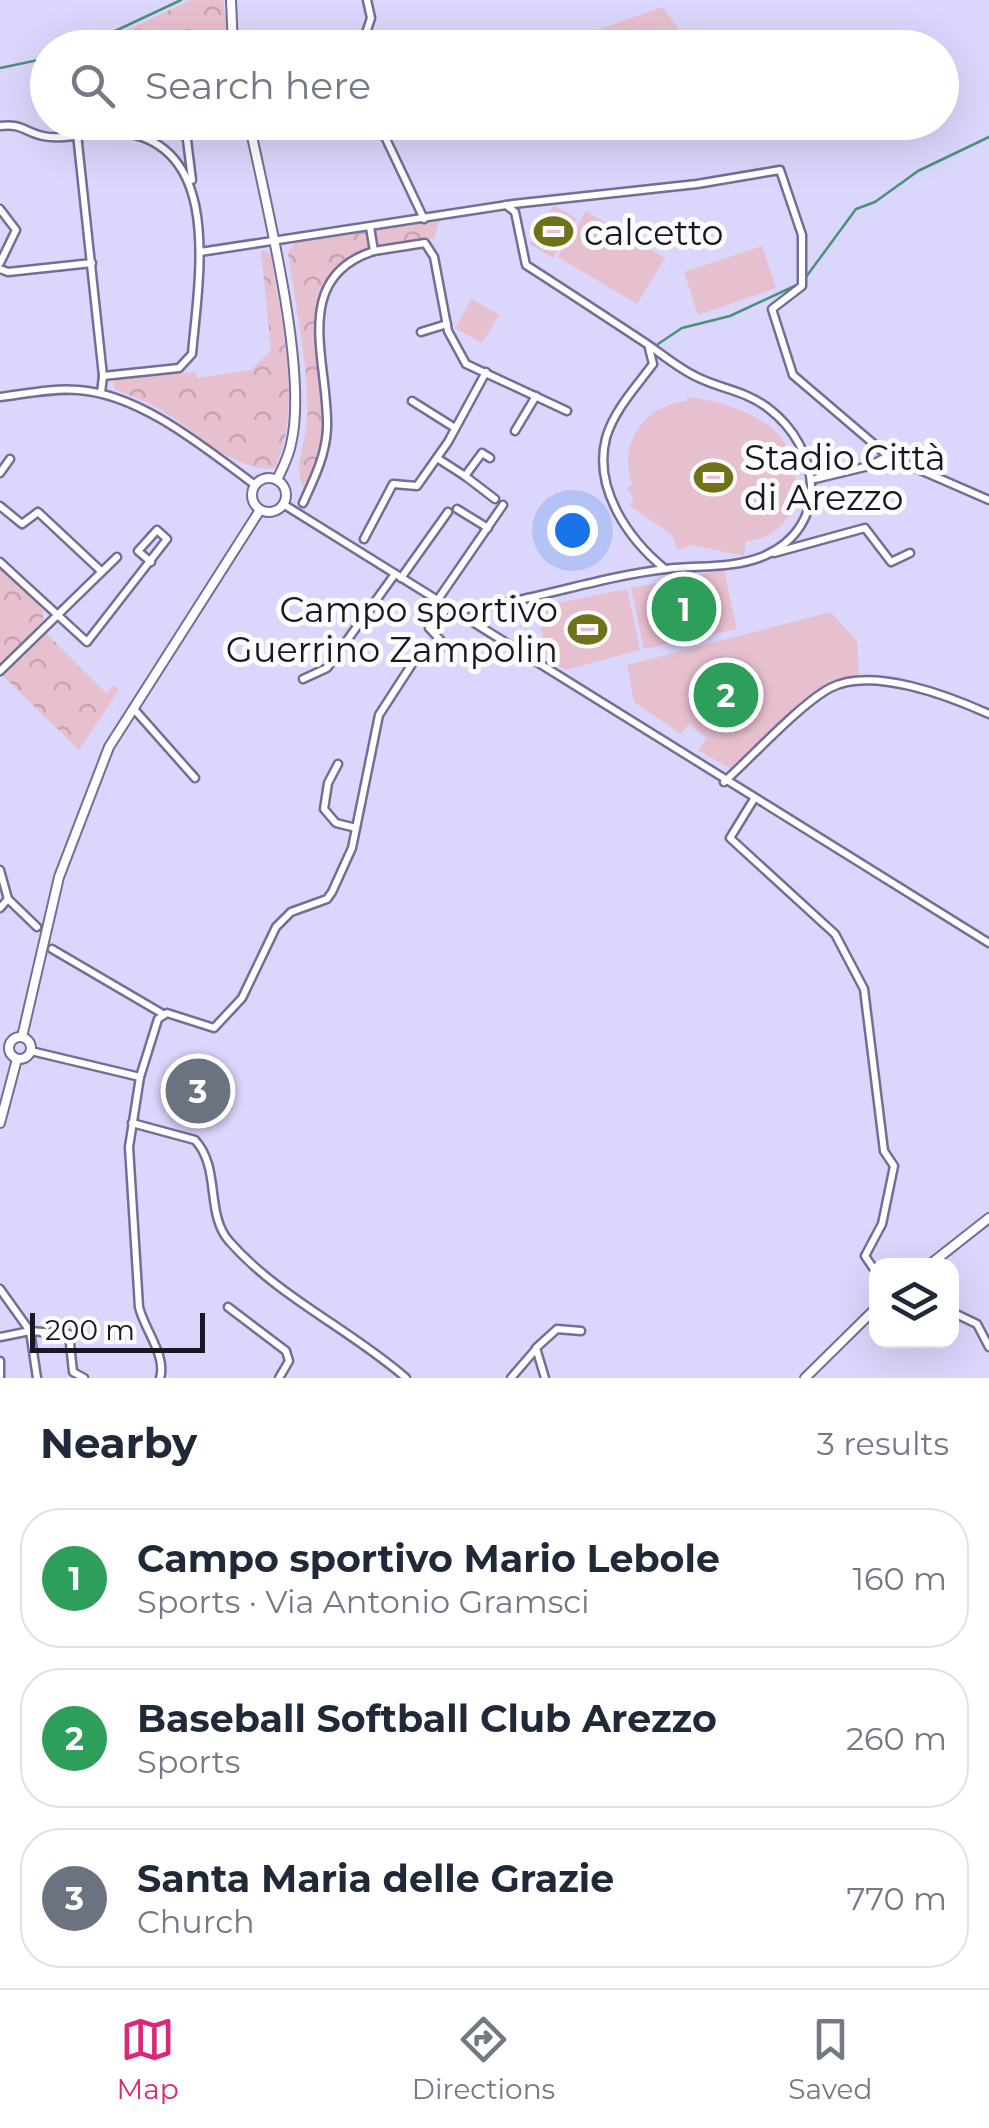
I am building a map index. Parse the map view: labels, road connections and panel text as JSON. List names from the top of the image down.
{
  "places": {
    "sports": ["calcetto", "Stadio Città di Arezzo", "Campo sportivo Guerrino Zampolin"]
  },
  "scale_bar": "200 m",
  "page": {
    "search": "Search here",
    "pins": ["1", "2", "3"],
    "scale": "200 m",
    "heading": ["Nearby", "3 results"],
    "list": [
      {
        "mark": "1",
        "name": "Campo sportivo Mario Lebole",
        "note": "Sports · Via Antonio Gramsci",
        "value": "160 m"
      },
      {
        "mark": "2",
        "name": "Baseball Softball Club Arezzo",
        "note": "Sports",
        "value": "260 m"
      },
      {
        "mark": "3",
        "name": "Santa Maria delle Grazie",
        "note": "Church",
        "value": "770 m"
      }
    ],
    "nav": ["Map", "Directions", "Saved"]
  }
}
